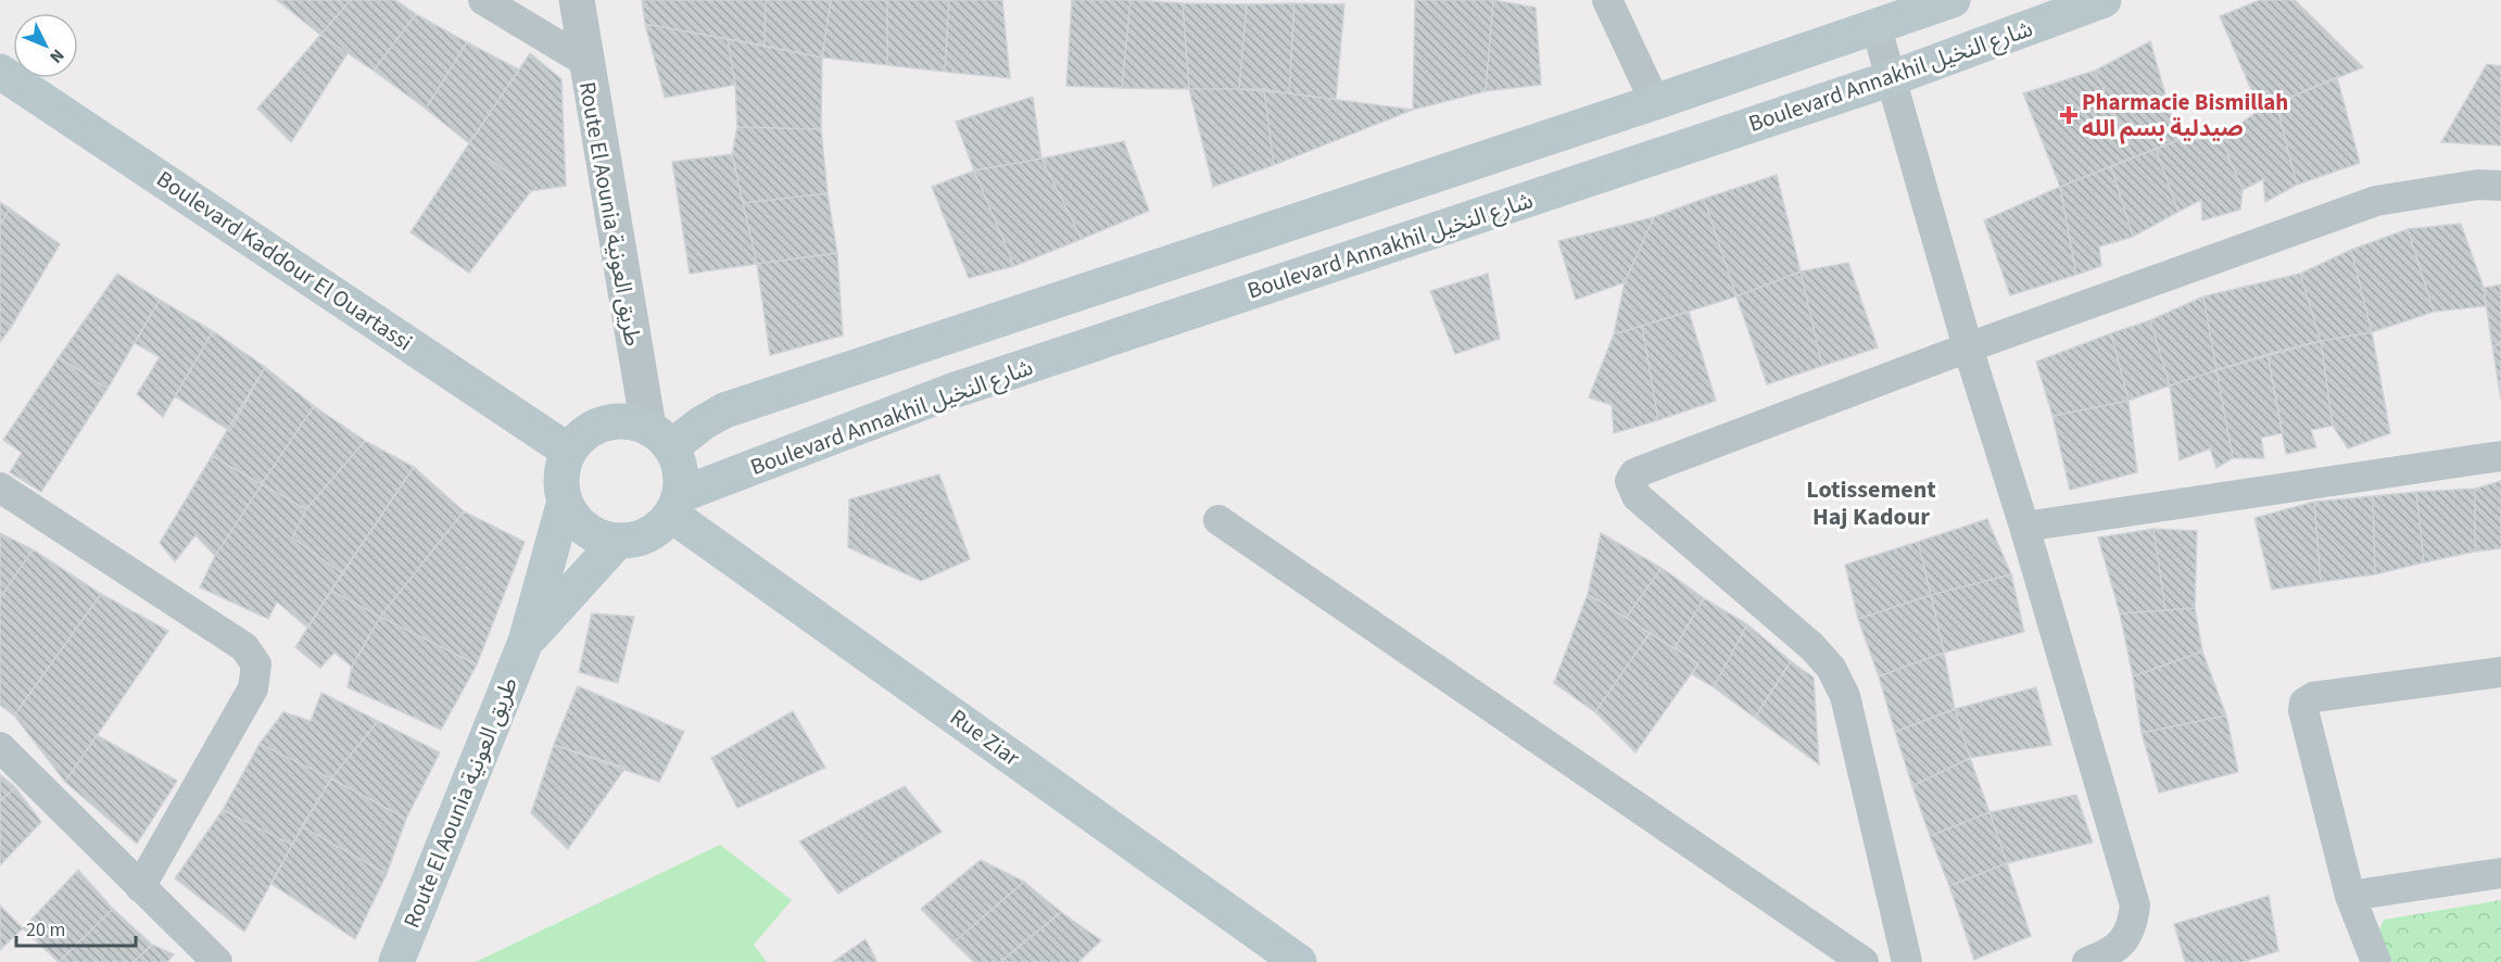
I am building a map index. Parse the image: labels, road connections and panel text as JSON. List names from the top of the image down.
{
  "streets": {
    "main road": [
      "Boulevard Annakhil شارع النخيل",
      "Route El Aounia طريق العونية",
      "Boulevard Kaddour El Ouartassi",
      "Rue Ziar"
    ]
  },
  "crossings": [
    ["Boulevard Annakhil شارع النخيل", "Route El Aounia طريق العونية"],
    ["Boulevard Annakhil شارع النخيل", "Boulevard Kaddour El Ouartassi"],
    ["Boulevard Annakhil شارع النخيل", "Rue Ziar"],
    ["Route El Aounia طريق العونية", "Boulevard Kaddour El Ouartassi"],
    ["Route El Aounia طريق العونية", "Rue Ziar"],
    ["Boulevard Kaddour El Ouartassi", "Rue Ziar"]
  ],
  "districts": ["Lotissement Haj Kadour"],
  "places": {
    "health": ["Pharmacie Bismillah صيدلية بسم الله"]
  },
  "scale_bar": "20 m",
  "north": "bottom right"
}
